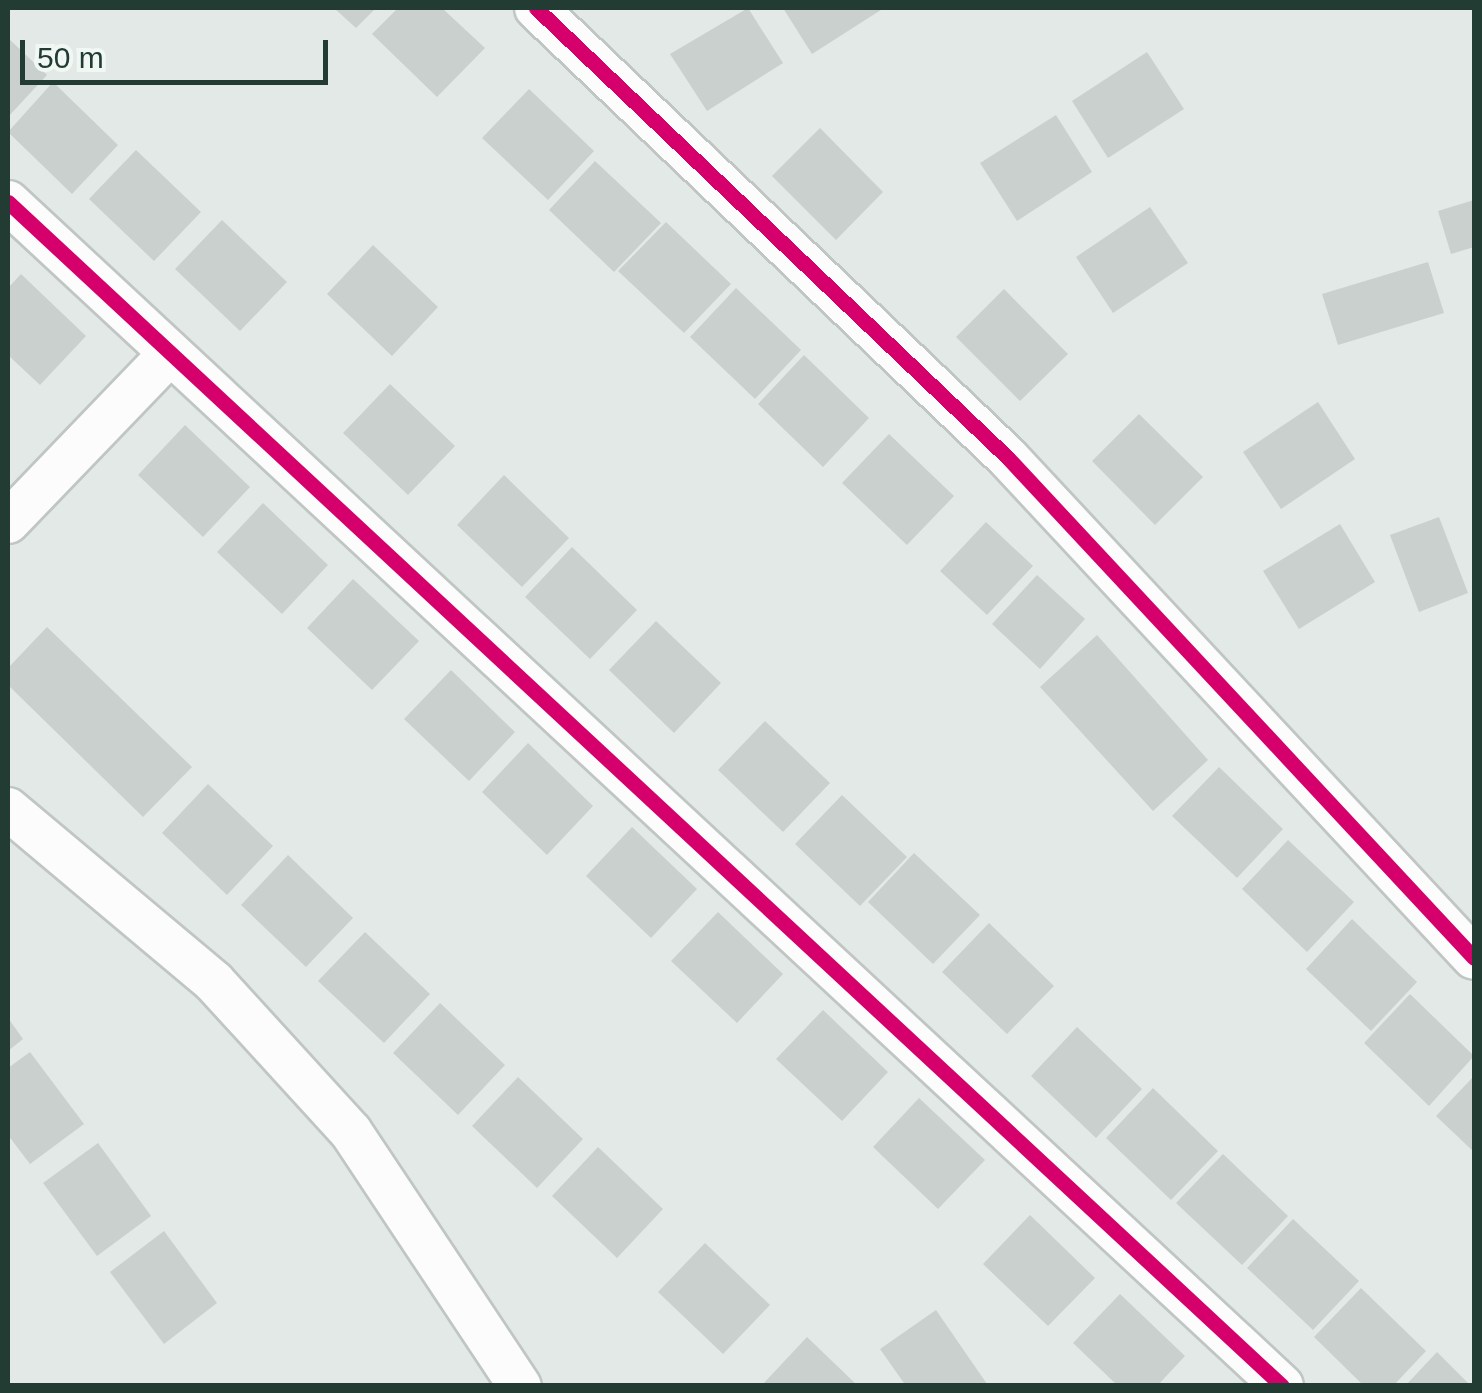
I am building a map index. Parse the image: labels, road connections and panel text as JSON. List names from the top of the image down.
{
  "scale_bar": "50 m"
}
